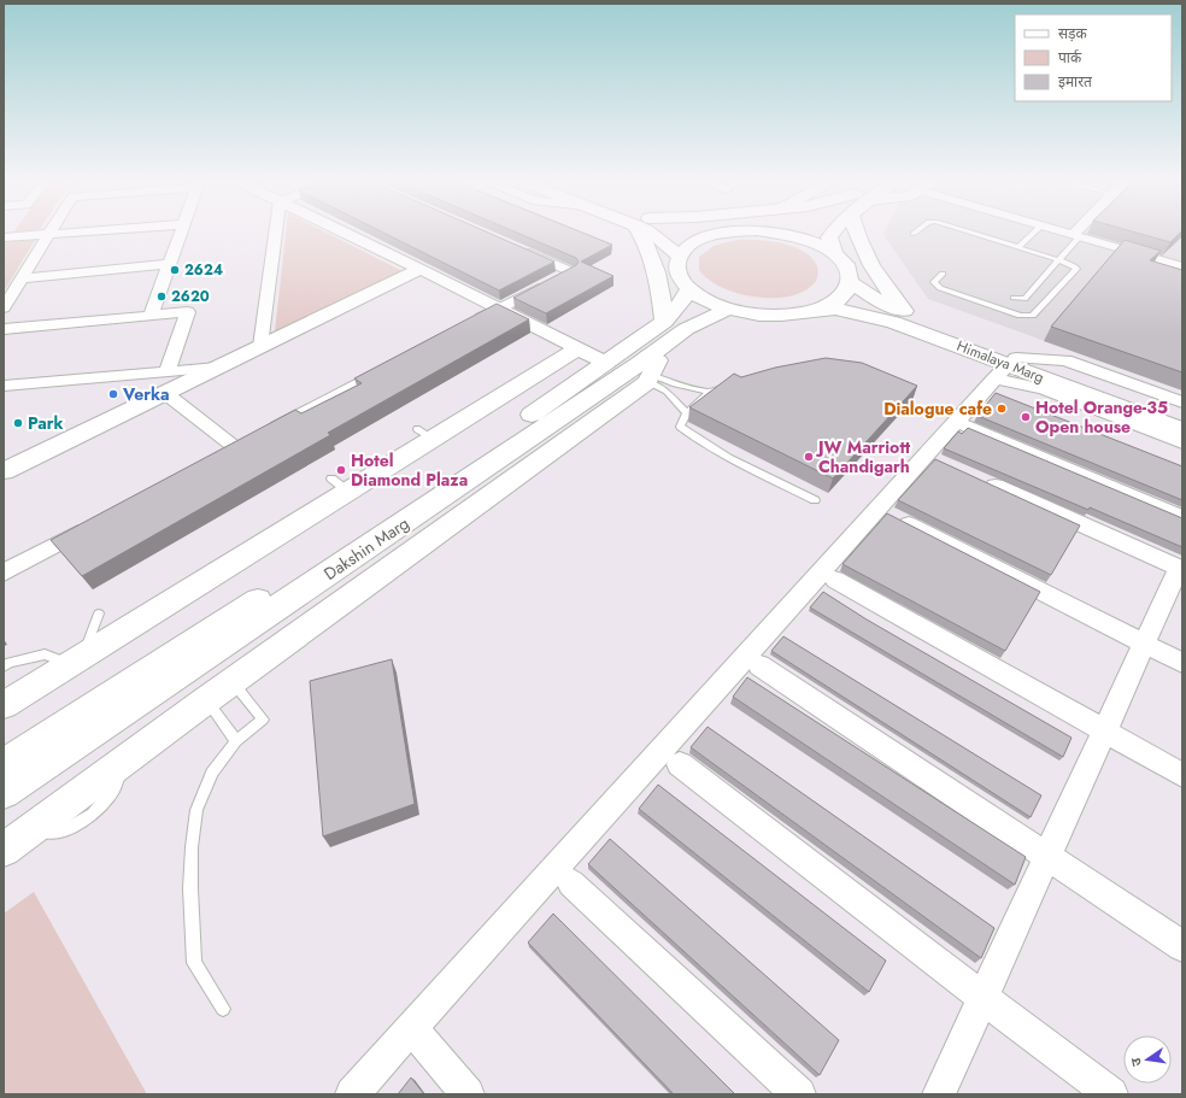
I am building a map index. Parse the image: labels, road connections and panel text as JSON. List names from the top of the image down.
{
  "streets": {
    "main road": ["Himalaya Marg", "Dakshin Marg"]
  },
  "places": [
    "2624",
    "2620",
    "Verka",
    "Dialogue cafe",
    "Hotel Orange-35 Open house",
    "Park",
    "JW Marriott Chandigarh",
    "Hotel Diamond Plaza"
  ],
  "legend": ["सड़क", "पार्क", "इमारत"],
  "north": "left"
}
